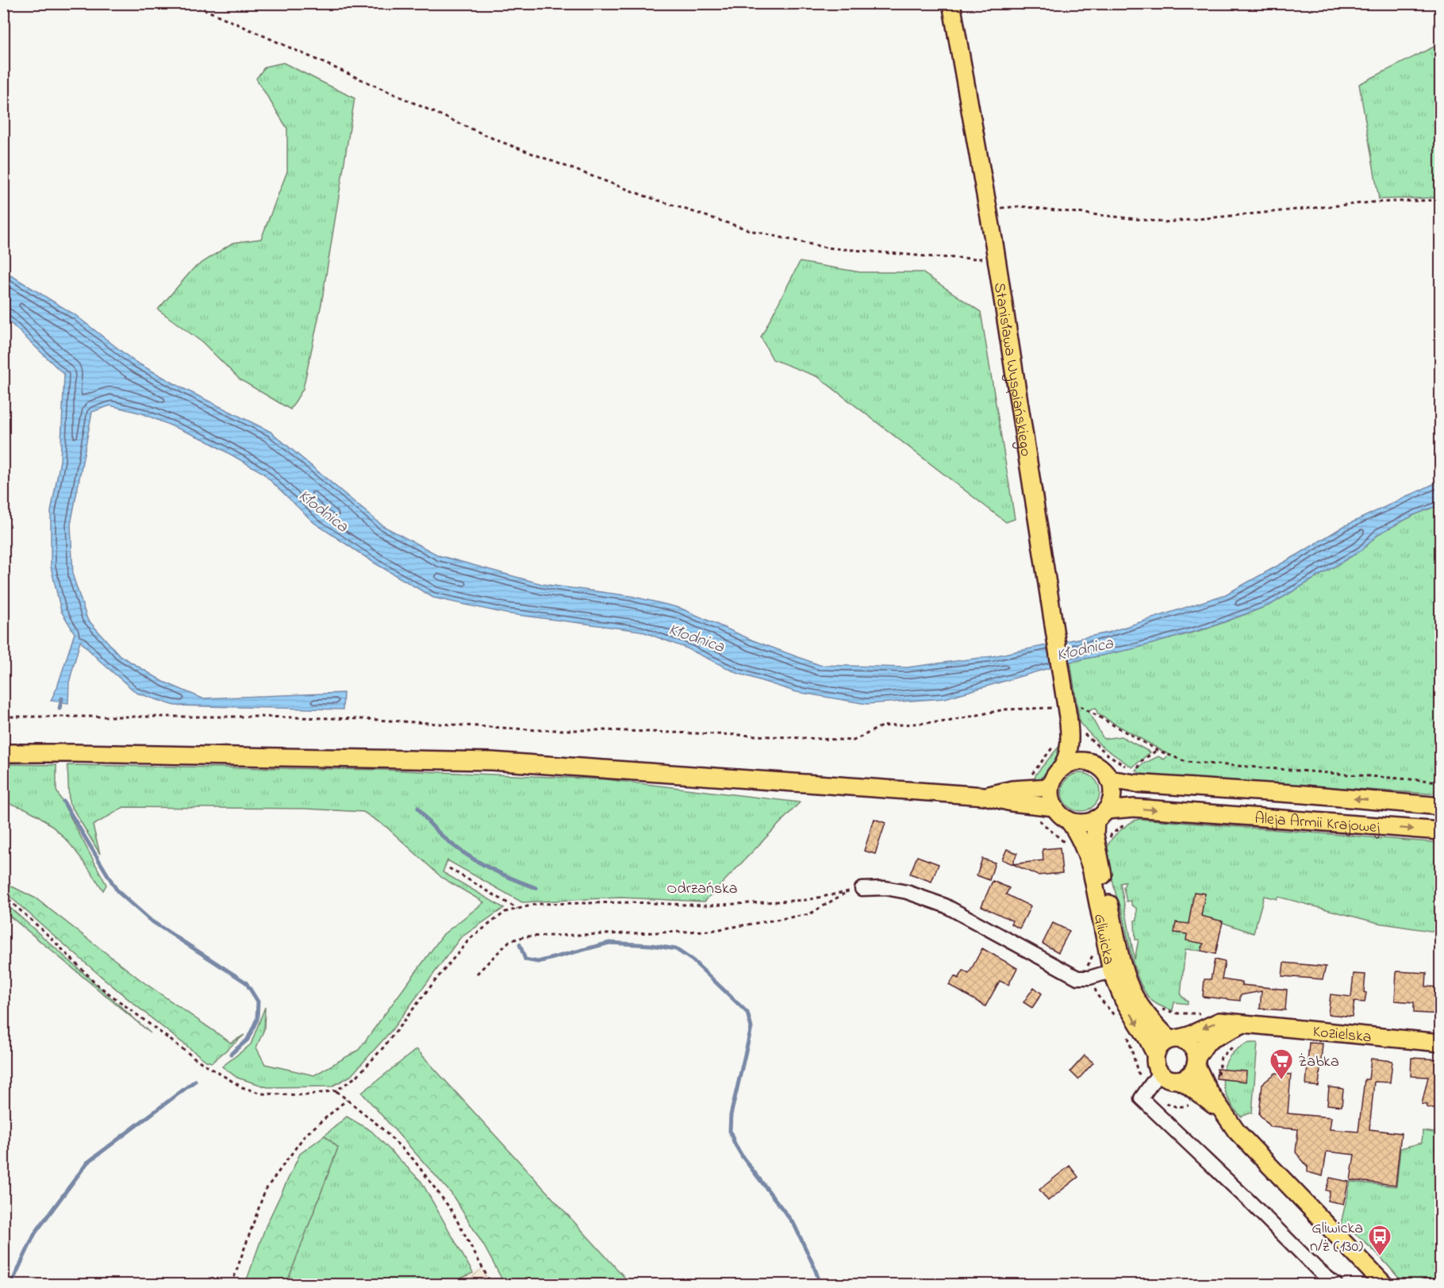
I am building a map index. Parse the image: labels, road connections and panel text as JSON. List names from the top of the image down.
{
  "streets": {
    "main road": [
      "Stanisława Wyspiańskiego",
      "Aleja Armii Krajowej",
      "Gliwicka",
      "Kozielska"
    ],
    "path": ["Odrzańska"]
  },
  "crossings": [
    ["Stanisława Wyspiańskiego", "Aleja Armii Krajowej"],
    ["Stanisława Wyspiańskiego", "Gliwicka"],
    ["Aleja Armii Krajowej", "Gliwicka"],
    ["Gliwicka", "Kozielska"]
  ],
  "water": ["Kłodnica"],
  "places": {
    "supermarket": ["Żabka"],
    "bus stop": ["Gliwicka n/ż (130)"]
  }
}
